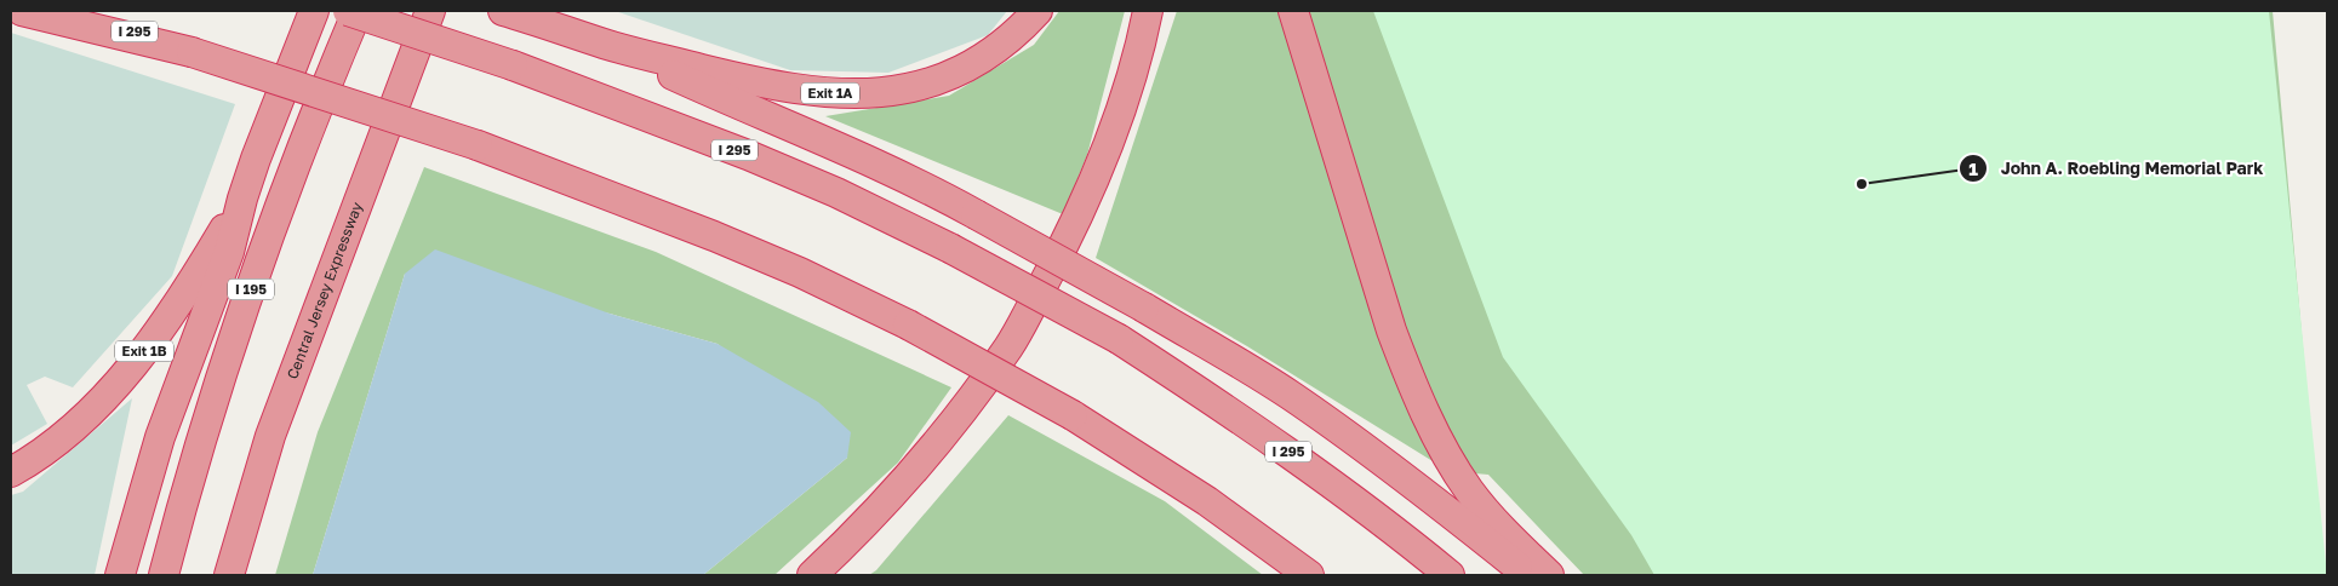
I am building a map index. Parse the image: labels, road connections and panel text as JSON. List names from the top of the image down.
{
  "streets": {
    "highway": [
      "I 295",
      "Exit 1A",
      "I 195",
      "Central Jersey Expressway",
      "Exit 1B"
    ]
  },
  "places": ["John A. Roebling Memorial Park"]
}
